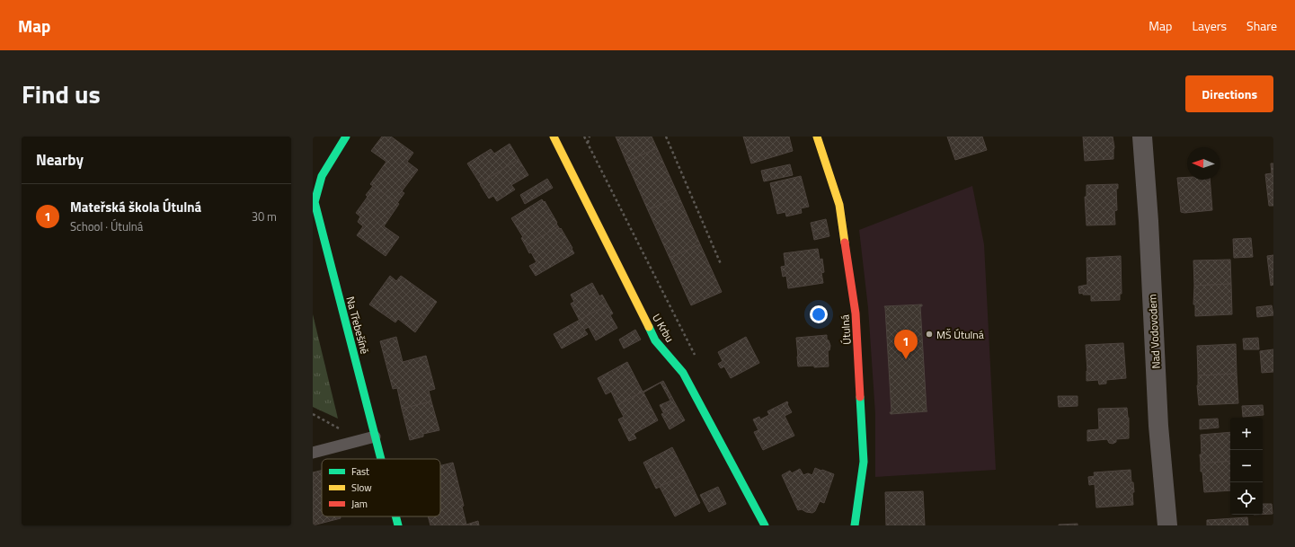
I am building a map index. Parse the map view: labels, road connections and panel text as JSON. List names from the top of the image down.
{
  "streets": {
    "street": [
      "Na Třebešíně",
      "U Krbu",
      "Útulná",
      "Nad Vodovodem"
    ]
  },
  "places": ["MŠ Útulná"],
  "legend": ["Fast", "Slow", "Jam"],
  "north": "left",
  "page": {
    "header": "Map",
    "nav": ["Map", "Layers", "Share"],
    "title": "Find us",
    "buttons": "Directions",
    "heading": "Nearby",
    "list": [
      {
        "mark": "1",
        "name": "Mateřská škola Útulná",
        "note": "School · Útulná",
        "value": "30 m"
      }
    ],
    "pins": "1",
    "map_buttons": ["+", "−"]
  }
}
